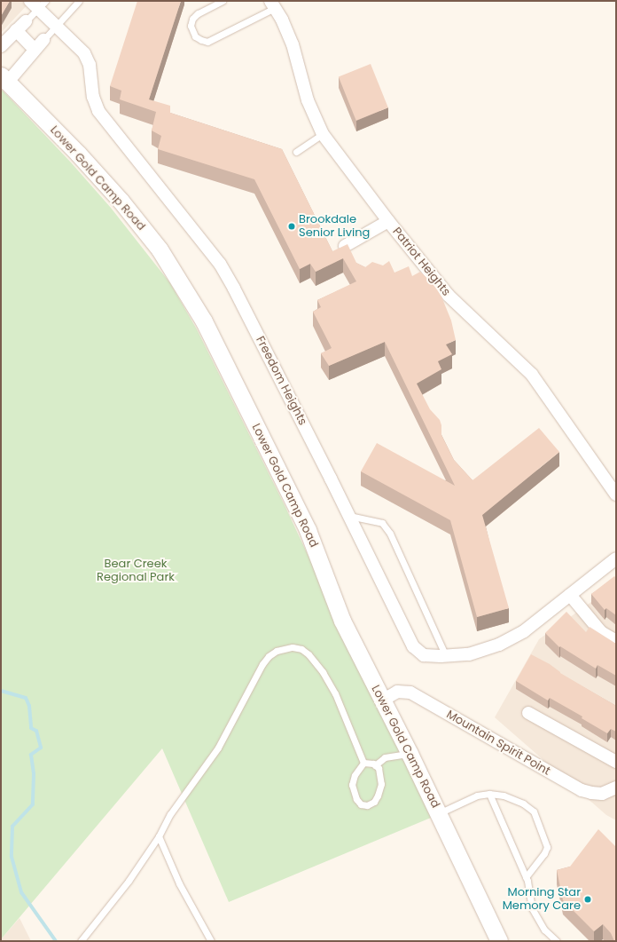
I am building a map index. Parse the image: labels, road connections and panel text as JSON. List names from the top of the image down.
{
  "streets": {
    "street": [
      "Lower Gold Camp Road",
      "Patriot Heights",
      "Freedom Heights",
      "Mountain Spirit Point"
    ]
  },
  "crossings": [
    ["Lower Gold Camp Road", "Mountain Spirit Point"]
  ],
  "parks": ["Bear Creek Regional Park"],
  "places": ["Brookdale Senior Living", "Morning Star Memory Care"]
}
